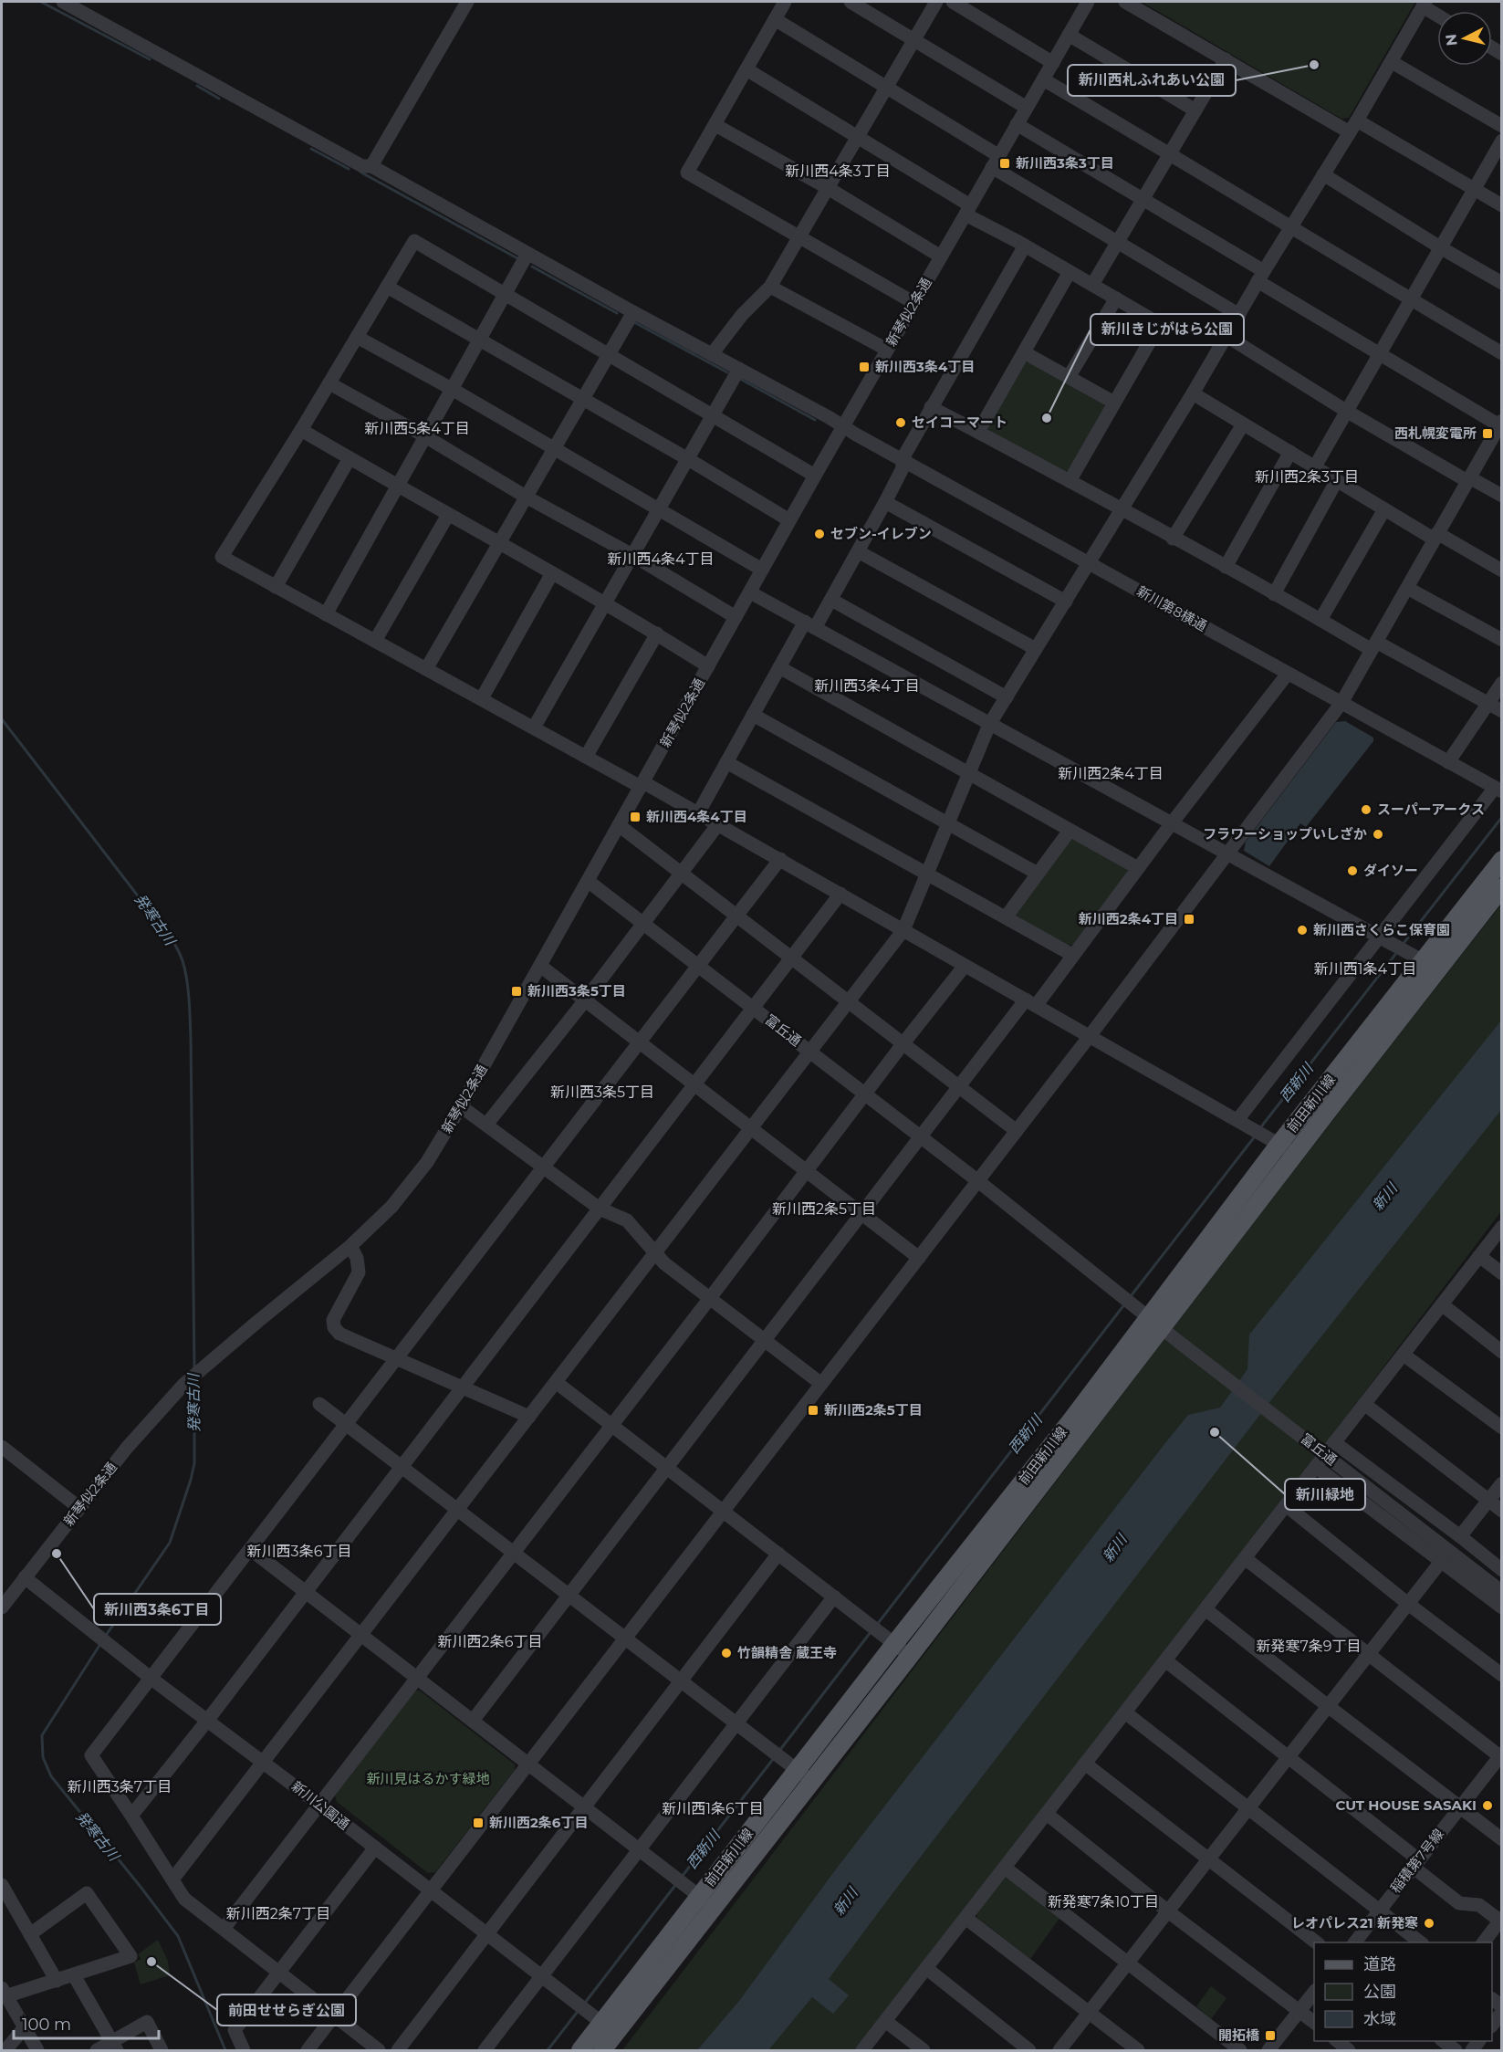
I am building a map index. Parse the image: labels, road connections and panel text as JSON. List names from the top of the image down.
{
  "streets": {
    "main road": ["前田新川線"],
    "street": [
      "新琴似2条通",
      "新川第8横通",
      "富丘通",
      "新川公園通",
      "稲積第7号線"
    ]
  },
  "crossings": [
    ["新琴似2条通", "新川第8横通"],
    ["新琴似2条通", "富丘通"],
    ["新琴似2条通", "新川公園通"],
    ["富丘通", "前田新川線"],
    ["前田新川線", "新川公園通"]
  ],
  "districts": [
    "新川西4条3丁目",
    "新川西5条4丁目",
    "新川西2条3丁目",
    "新川西4条4丁目",
    "新川西3条4丁目",
    "新川西2条4丁目",
    "新川西1条4丁目",
    "新川西3条5丁目",
    "新川西2条5丁目",
    "新川西3条6丁目",
    "新川西2条6丁目",
    "新発寒7条9丁目",
    "新川西3条7丁目",
    "新川西1条6丁目",
    "新発寒7条10丁目",
    "新川西2条7丁目"
  ],
  "water": ["発寒古川", "西新川", "新川"],
  "parks": ["新川見はるかす緑地"],
  "places": {
    "other": [
      "新川西札ふれあい公園",
      "新川きじがはら公園",
      "セイコーマート",
      "セブン-イレブン",
      "スーパーアークス",
      "フラワーショップいしざか",
      "ダイソー",
      "新川西さくらこ保育園",
      "新川緑地",
      "新川西3条6丁目",
      "竹韻精舎 蔵王寺",
      "CUT HOUSE SASAKI",
      "レオパレス21 新発寒",
      "前田せせらぎ公園"
    ],
    "transit": [
      "新川西3条3丁目",
      "新川西3条4丁目",
      "西札幌変電所",
      "新川西4条4丁目",
      "新川西2条4丁目",
      "新川西3条5丁目",
      "新川西2条5丁目",
      "新川西2条6丁目",
      "開拓橋"
    ]
  },
  "legend": ["道路", "公園", "水域"],
  "scale_bar": "100 m",
  "north": "left"
}
